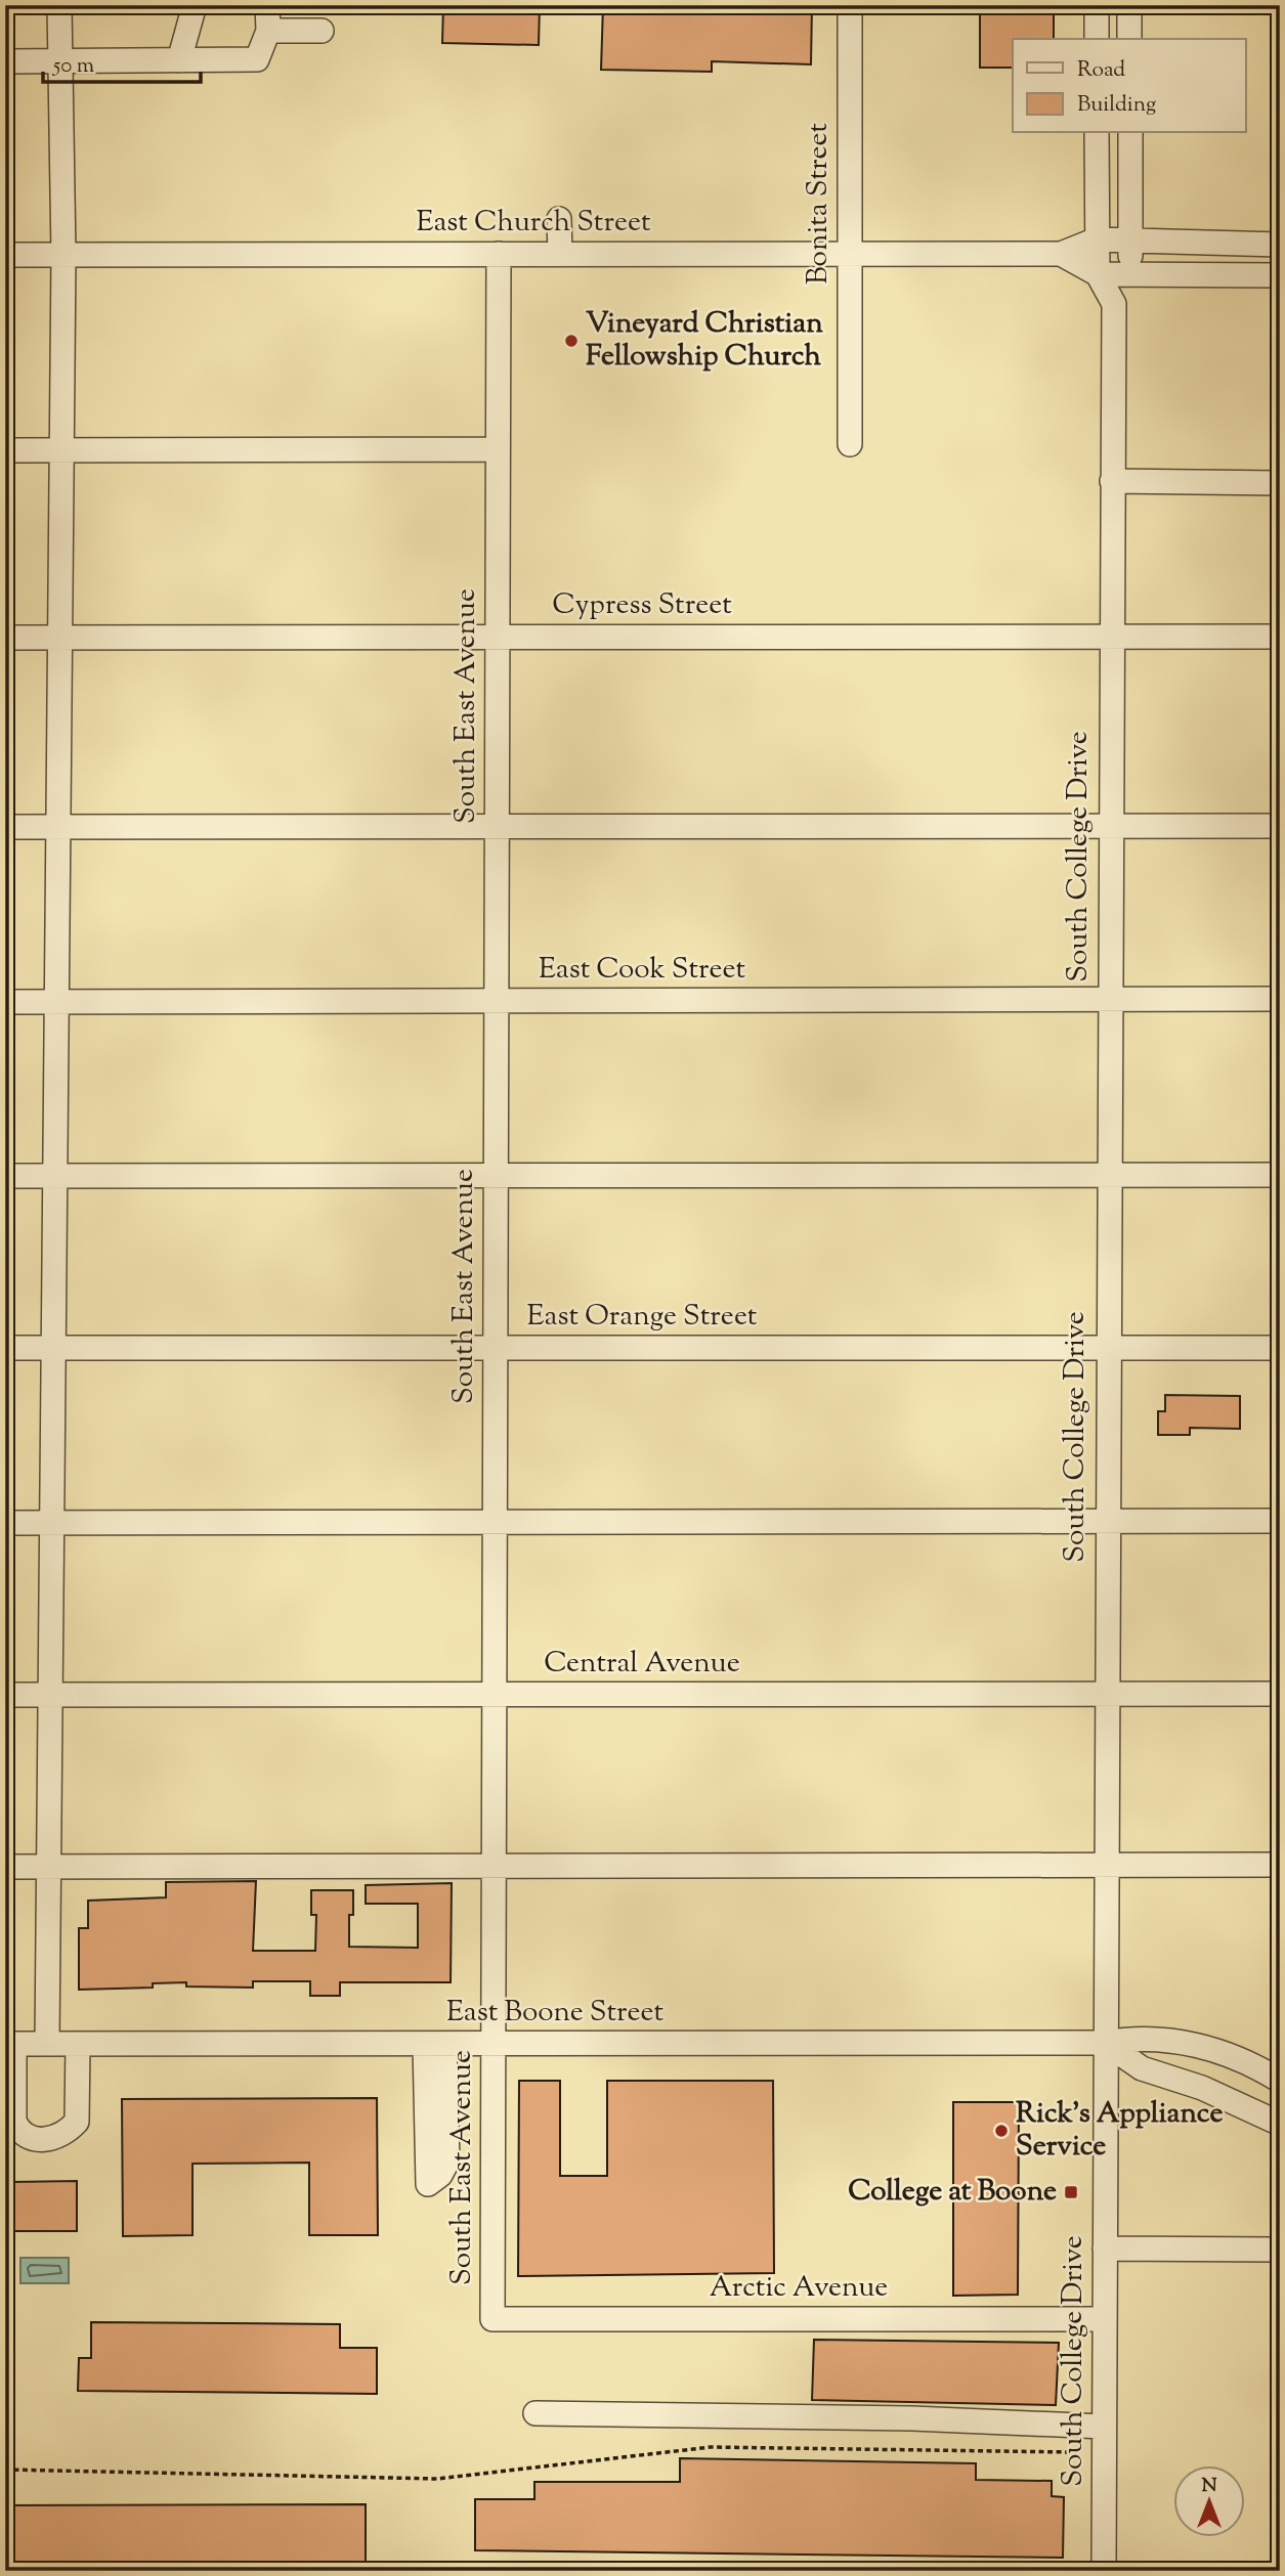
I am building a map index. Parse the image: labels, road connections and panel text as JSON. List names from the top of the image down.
{
  "streets": {
    "street": [
      "Bonita Street",
      "East Church Street",
      "Cypress Street",
      "South East Avenue",
      "South College Drive",
      "East Cook Street",
      "East Orange Street",
      "Central Avenue",
      "East Boone Street",
      "Arctic Avenue"
    ]
  },
  "crossings": [
    ["Bonita Street", "East Church Street"],
    ["East Church Street", "South East Avenue"],
    ["Cypress Street", "South East Avenue"],
    ["Cypress Street", "South College Drive"],
    ["South East Avenue", "East Cook Street"],
    ["South East Avenue", "East Orange Street"],
    ["South East Avenue", "Central Avenue"],
    ["South East Avenue", "East Boone Street"],
    ["South East Avenue", "Arctic Avenue"],
    ["South College Drive", "East Cook Street"],
    ["South College Drive", "East Orange Street"],
    ["South College Drive", "Central Avenue"],
    ["South College Drive", "East Boone Street"],
    ["South College Drive", "Arctic Avenue"]
  ],
  "places": {
    "other": ["Vineyard Christian Fellowship Church", "Rick's Appliance Service"],
    "transit": ["College at Boone"]
  },
  "legend": ["Road", "Building"],
  "scale_bar": "50 m",
  "north": "top"
}
